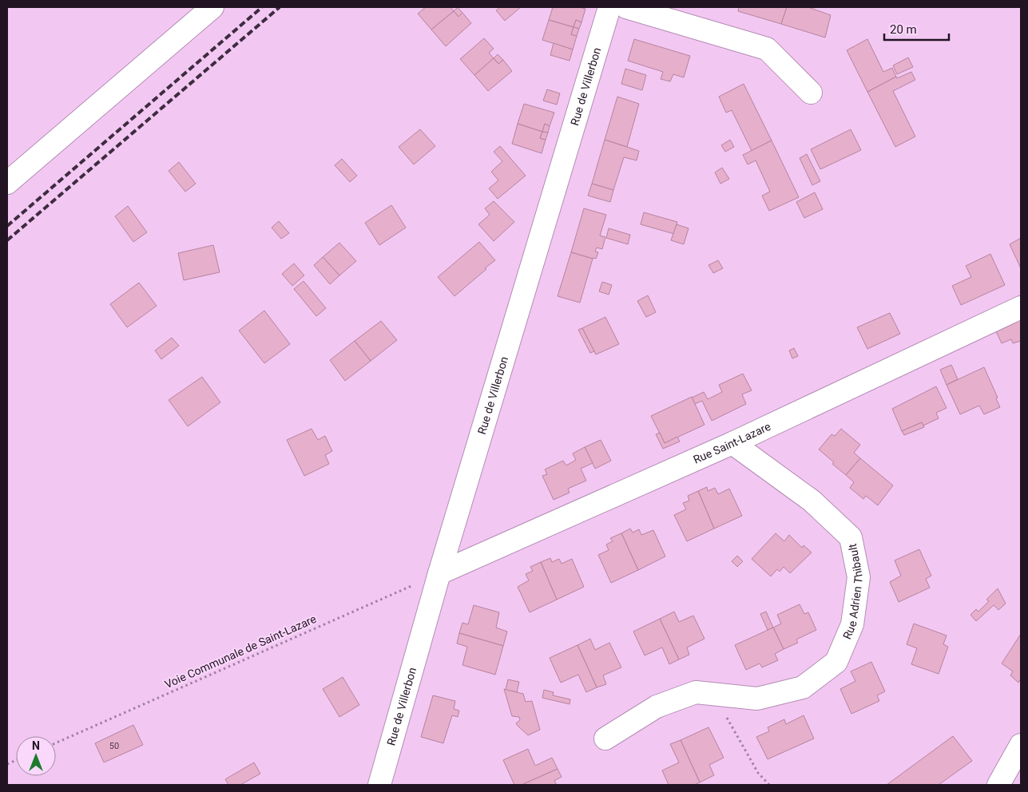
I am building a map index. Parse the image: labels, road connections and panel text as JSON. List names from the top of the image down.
{
  "streets": {
    "street": ["Rue de Villerbon", "Rue Saint-Lazare", "Rue Adrien Thibault"],
    "path": ["Voie Communale de Saint-Lazare"]
  },
  "crossings": [
    ["Rue de Villerbon", "Rue Saint-Lazare"],
    ["Rue de Villerbon", "Voie Communale de Saint-Lazare"],
    ["Rue Saint-Lazare", "Rue Adrien Thibault"],
    ["Rue Saint-Lazare", "Voie Communale de Saint-Lazare"]
  ],
  "house_numbers": ["50"],
  "scale_bar": "20 m",
  "north": "top"
}
